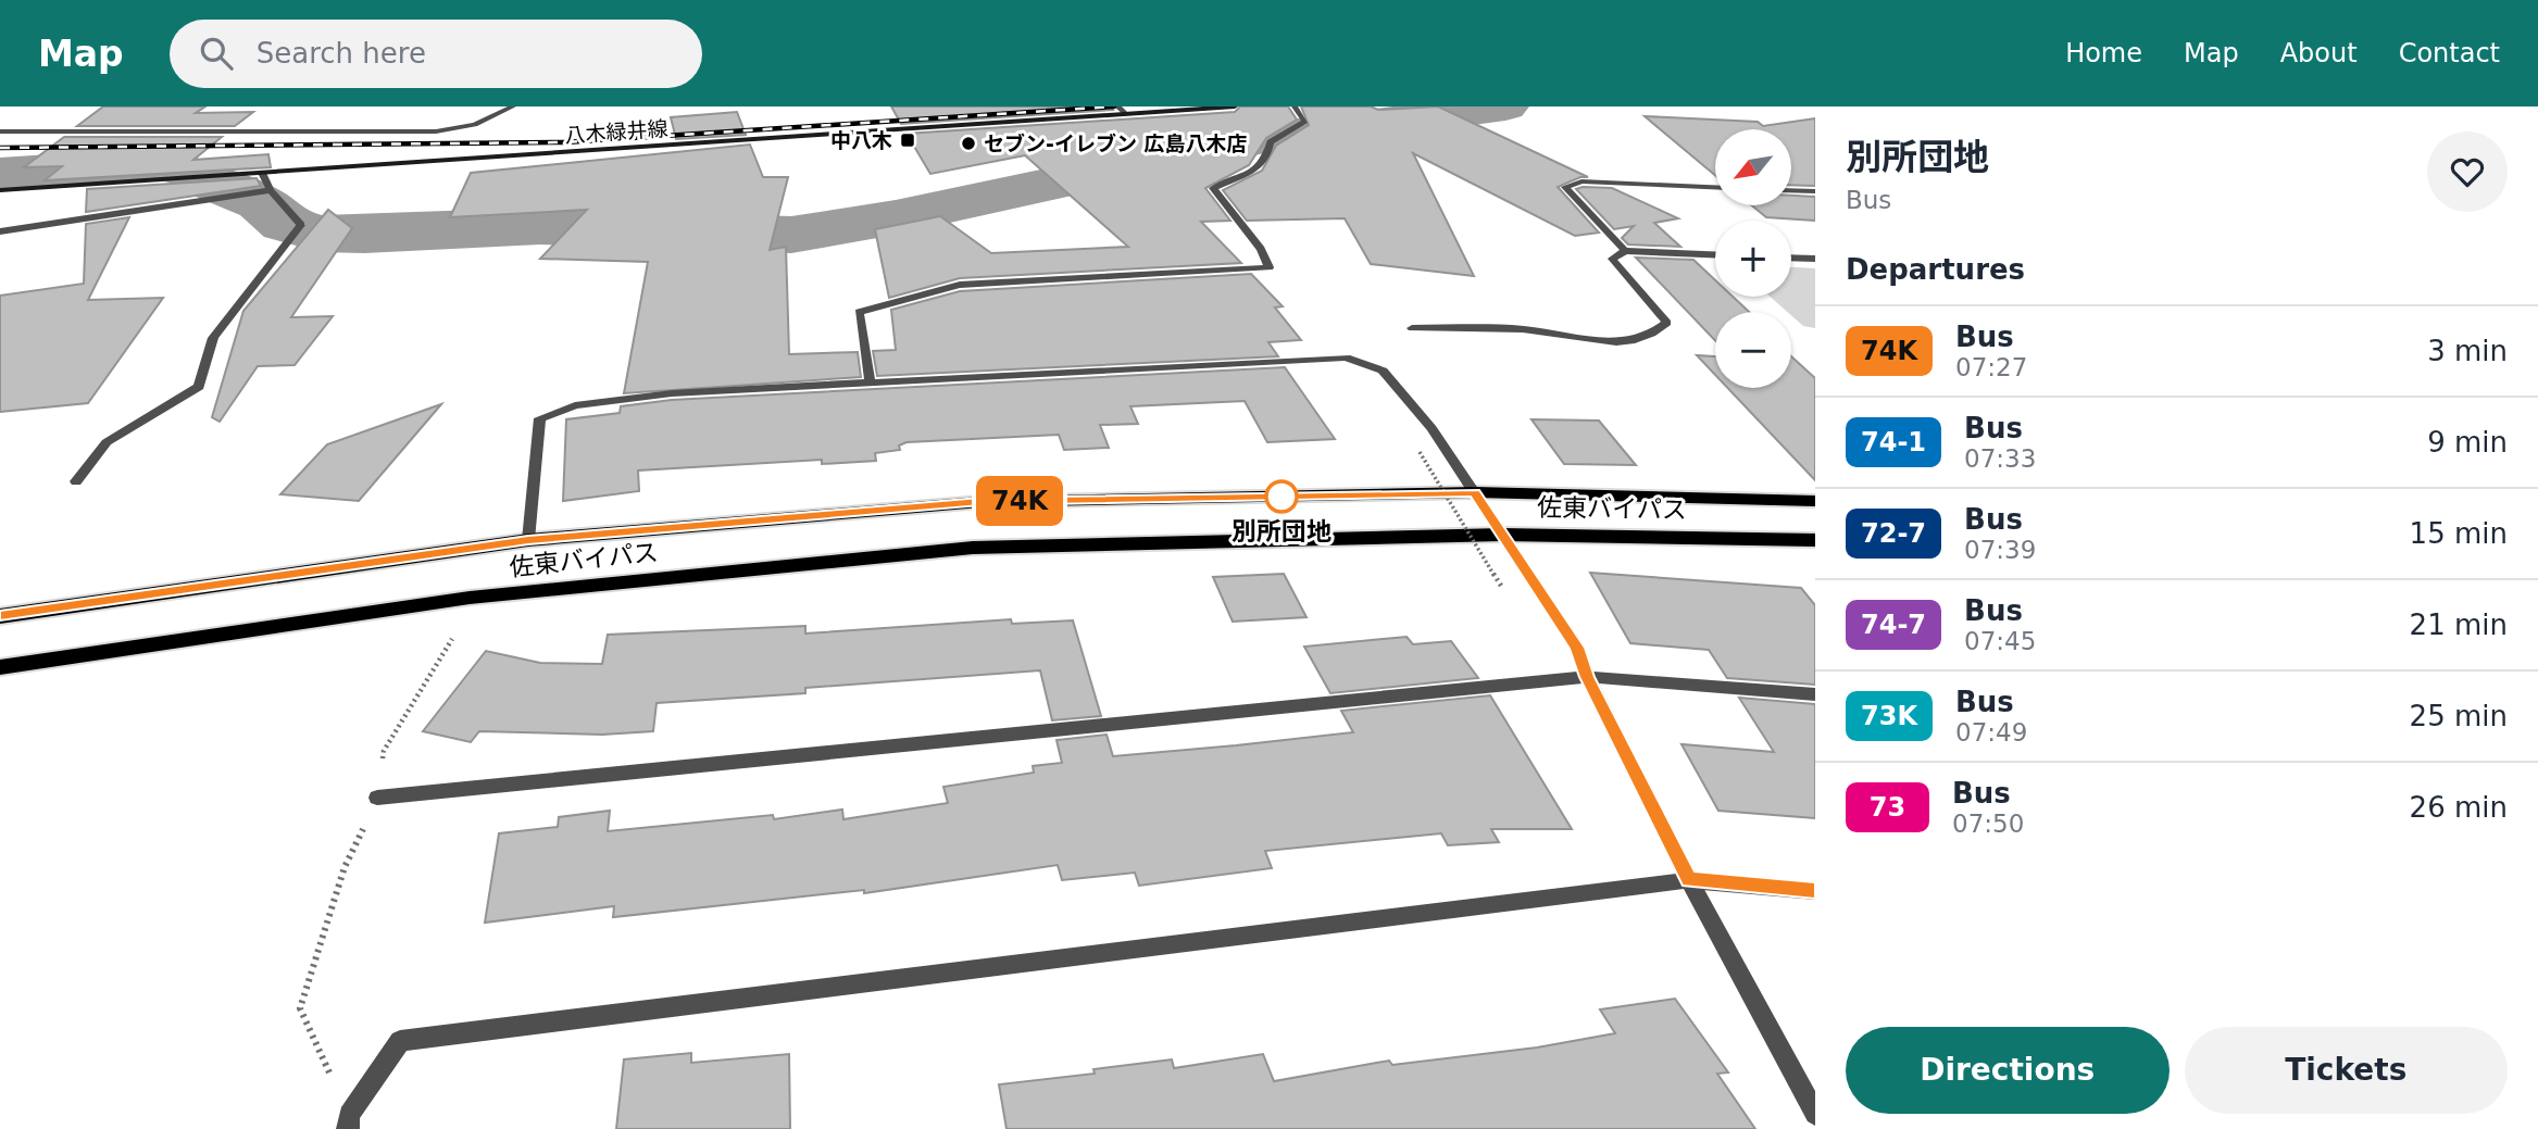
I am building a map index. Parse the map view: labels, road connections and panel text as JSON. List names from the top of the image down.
{
  "streets": {
    "highway": ["佐東バイパス"],
    "main road": ["八木緑井線"]
  },
  "places": {
    "transit": ["中八木"],
    "other": ["セブン-イレブン 広島八木店", "別所団地"]
  },
  "lines": ["bus line 74K"],
  "north": "bottom left",
  "page": {
    "header": "Map",
    "search": "Search here",
    "nav": [
      "Home",
      "Map",
      "About",
      "Contact"
    ],
    "on_map": "74K",
    "heading": [
      ["別所団地", "Bus"],
      "Departures"
    ],
    "map_buttons": ["+", "−"],
    "list": [
      {
        "mark": "74K",
        "name": "Bus",
        "note": "07:27",
        "value": "3 min"
      },
      {
        "mark": "74-1",
        "name": "Bus",
        "note": "07:33",
        "value": "9 min"
      },
      {
        "mark": "72-7",
        "name": "Bus",
        "note": "07:39",
        "value": "15 min"
      },
      {
        "mark": "74-7",
        "name": "Bus",
        "note": "07:45",
        "value": "21 min"
      },
      {
        "mark": "73K",
        "name": "Bus",
        "note": "07:49",
        "value": "25 min"
      },
      {
        "mark": "73",
        "name": "Bus",
        "note": "07:50",
        "value": "26 min"
      }
    ],
    "buttons": ["Directions", "Tickets"]
  }
}
